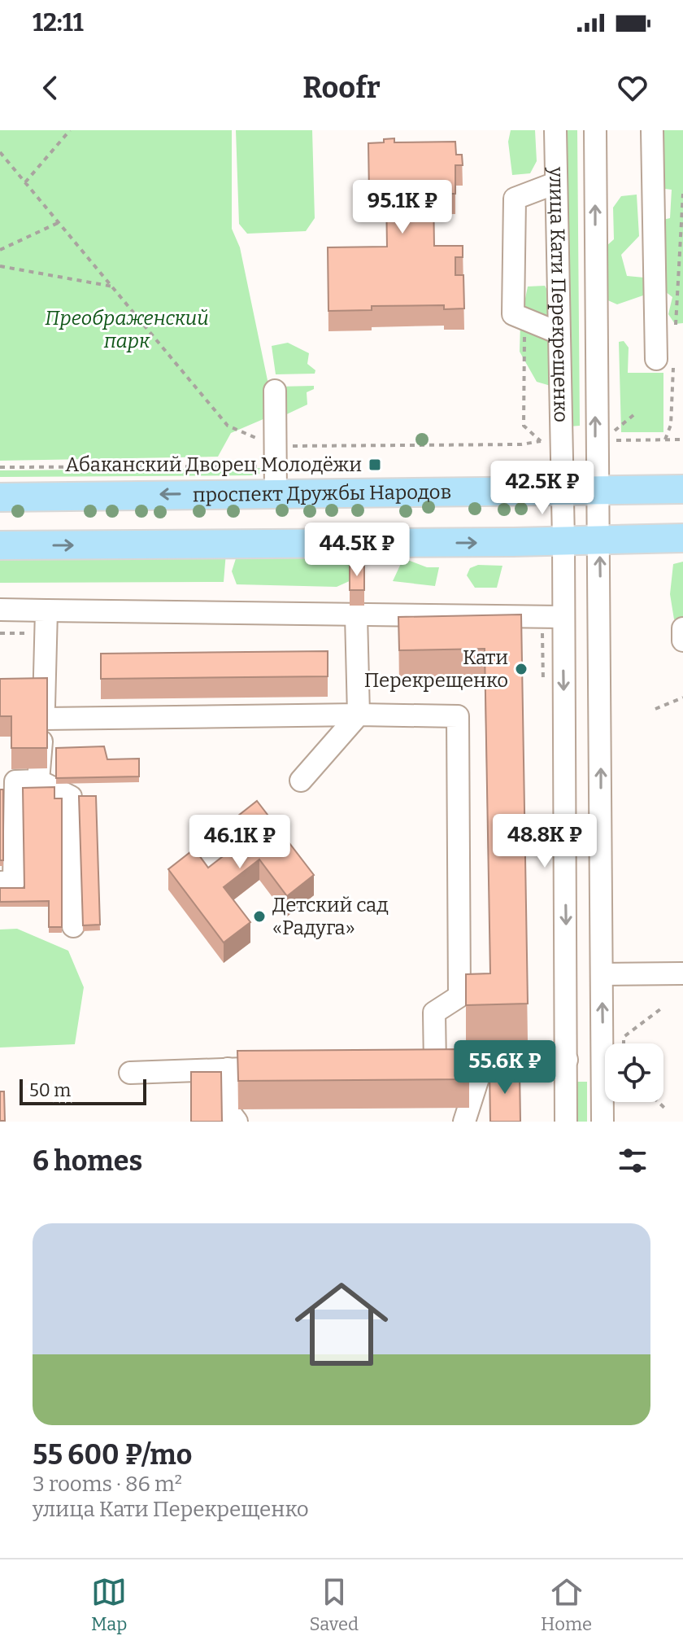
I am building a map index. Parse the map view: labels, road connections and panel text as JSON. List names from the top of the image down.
{
  "streets": {
    "main road": ["проспект Дружбы Народов"],
    "street": ["улица Кати Перекрещенко"]
  },
  "crossings": [
    ["улица Кати Перекрещенко", "проспект Дружбы Народов"]
  ],
  "parks": ["Преображенский парк"],
  "places": {
    "transit": ["Абаканский Дворец Молодёжи"],
    "other": ["Кати Перекрещенко", "Детский сад «Радуга»"]
  },
  "scale_bar": "50 m",
  "page": {
    "status": "12:11",
    "header": "Roofr",
    "price": [
      "95.1K ₽",
      "42.5K ₽",
      "44.5K ₽",
      "48.8K ₽",
      "46.1K ₽",
      "55.6K ₽"
    ],
    "scale": "50 m",
    "heading": "6 homes",
    "list": [
      {
        "name": "55 600 ₽/mo",
        "note": "3 rooms · 86 m² · улица Кати Перекрещенко"
      }
    ],
    "tabs": ["Map", "Saved", "Home"]
  }
}
